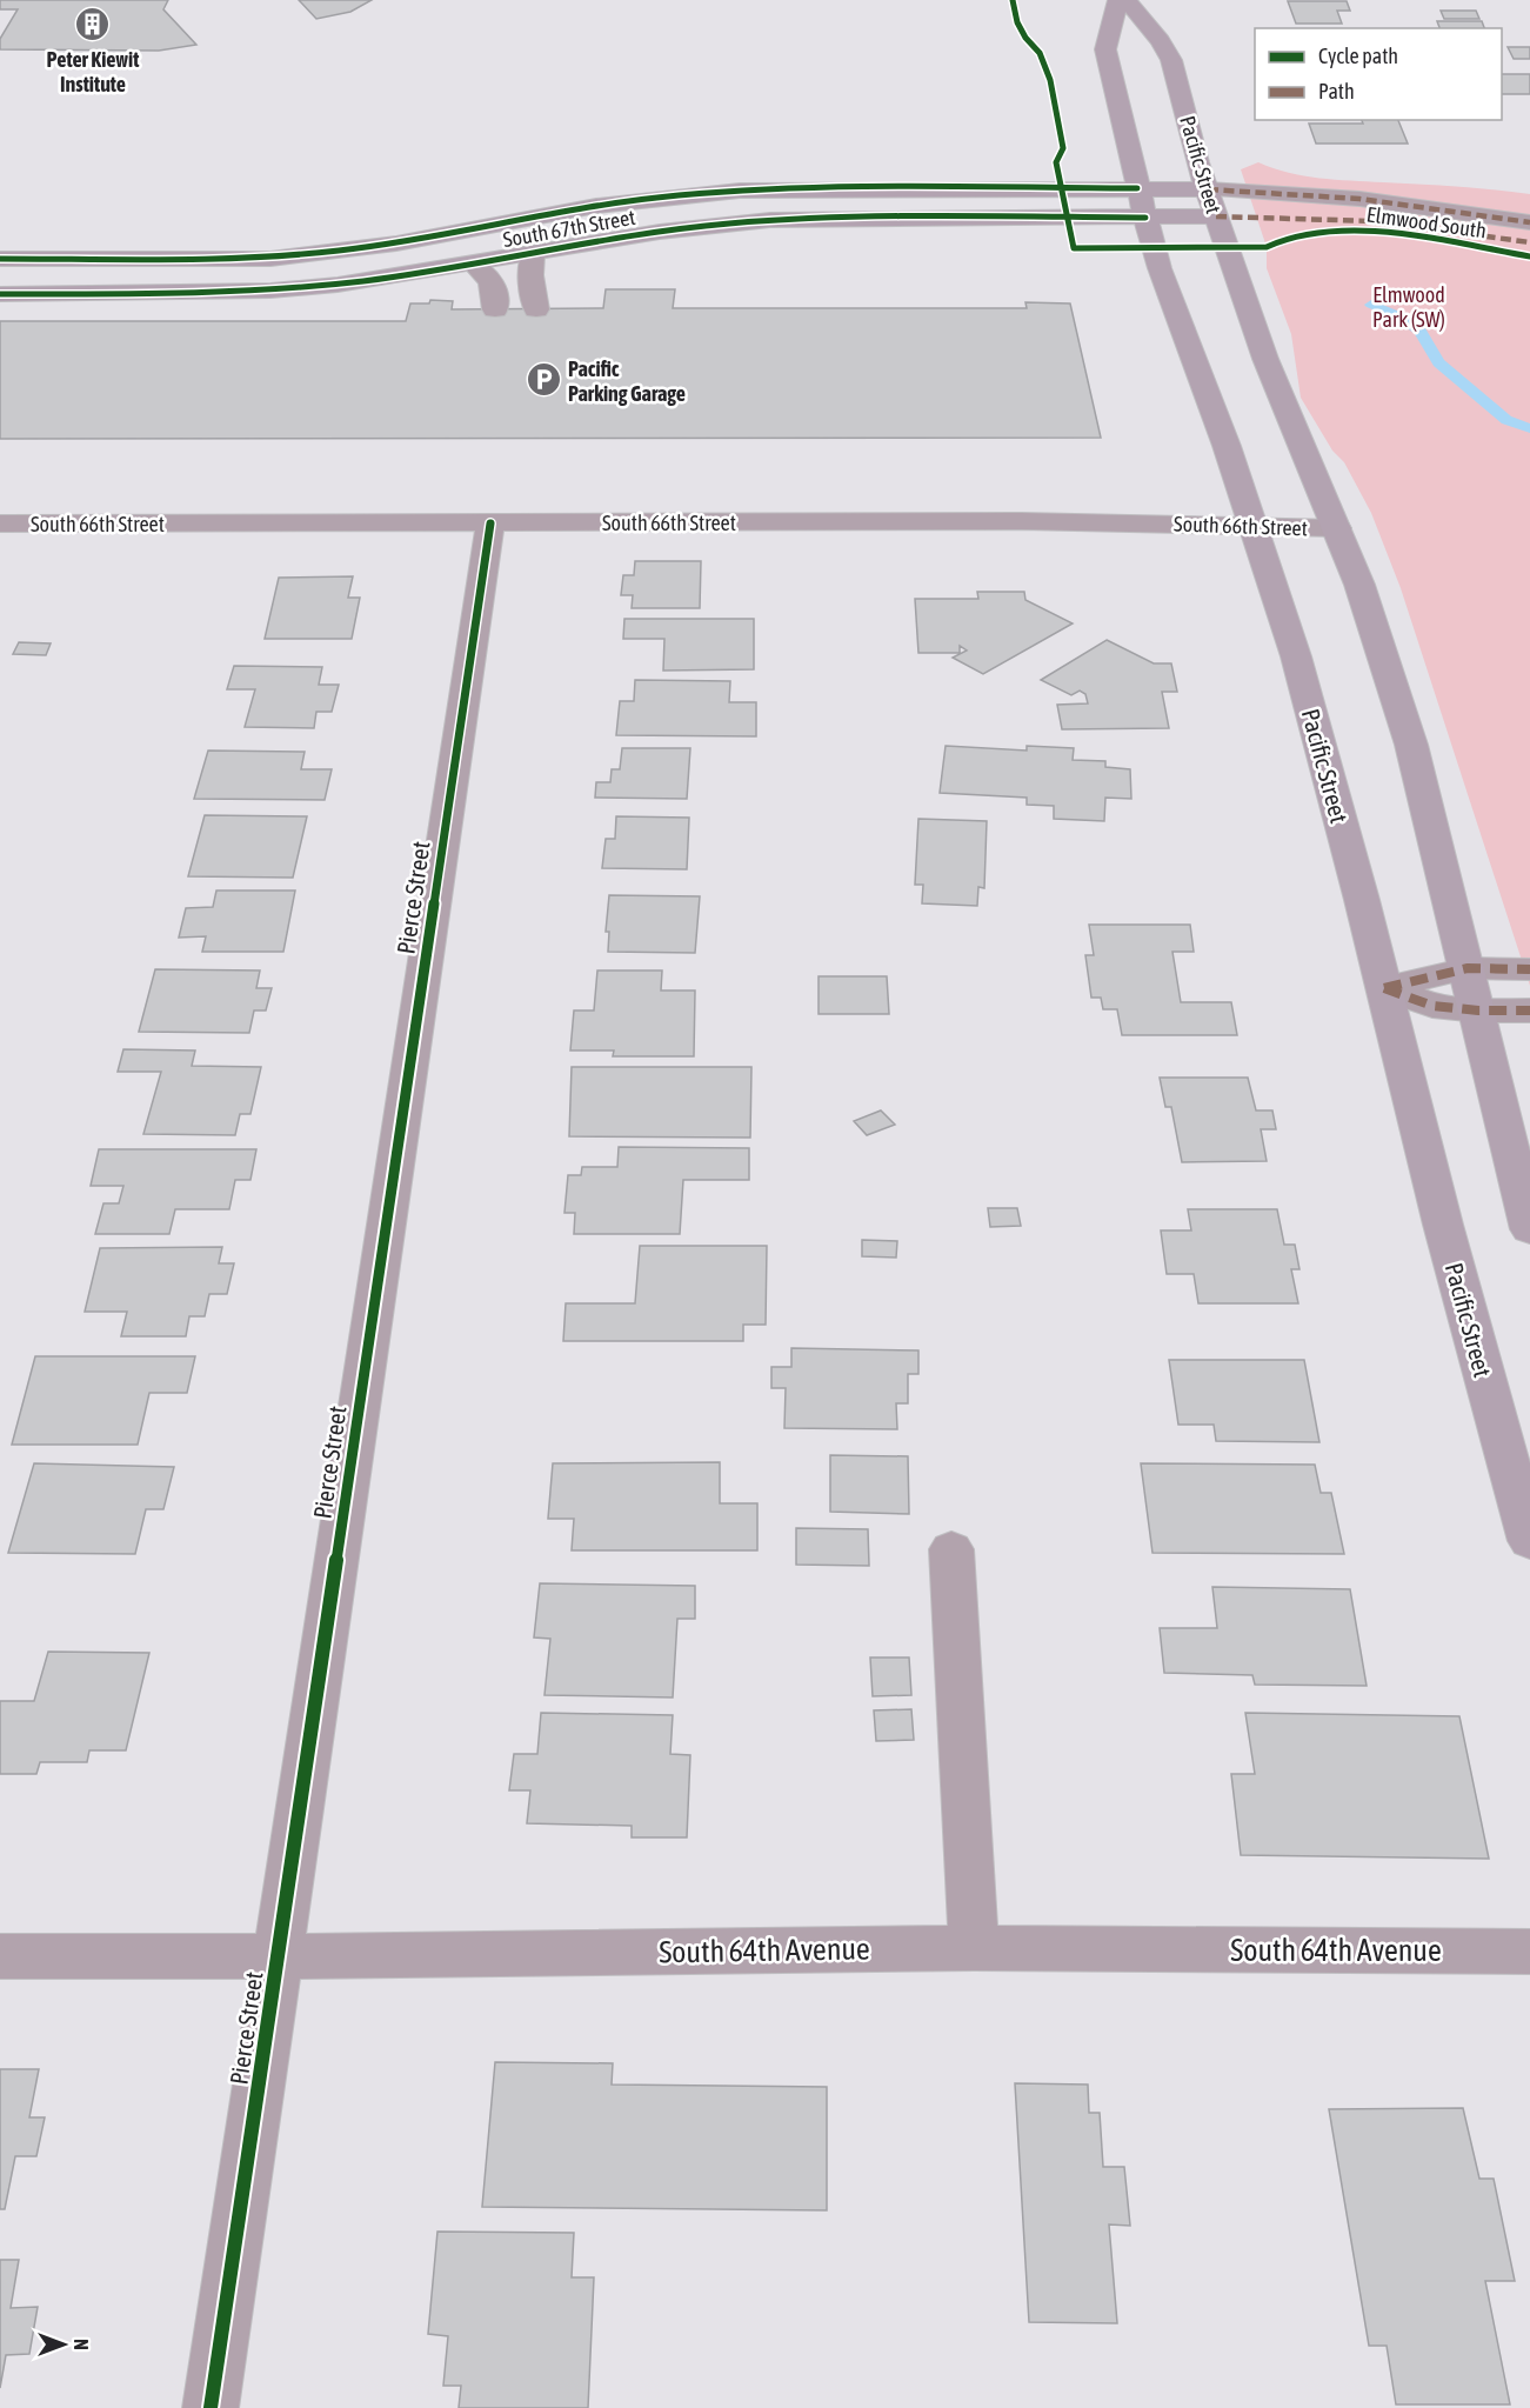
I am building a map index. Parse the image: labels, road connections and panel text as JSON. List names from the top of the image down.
{
  "streets": {
    "main road": ["Pacific Street", "South 67th Street"],
    "street": ["South 66th Street", "Pierce Street", "South 64th Avenue"],
    "cycle path": ["Elmwood South"]
  },
  "crossings": [
    ["Pacific Street", "South 67th Street"],
    ["Pacific Street", "South 66th Street"],
    ["South 66th Street", "Pierce Street"],
    ["Pierce Street", "South 64th Avenue"]
  ],
  "parks": ["Elmwood Park (SW)"],
  "places": {
    "building": ["Peter Kiewit Institute"],
    "parking": ["Pacific Parking Garage"]
  },
  "legend": ["Cycle path", "Path"],
  "north": "right"
}
